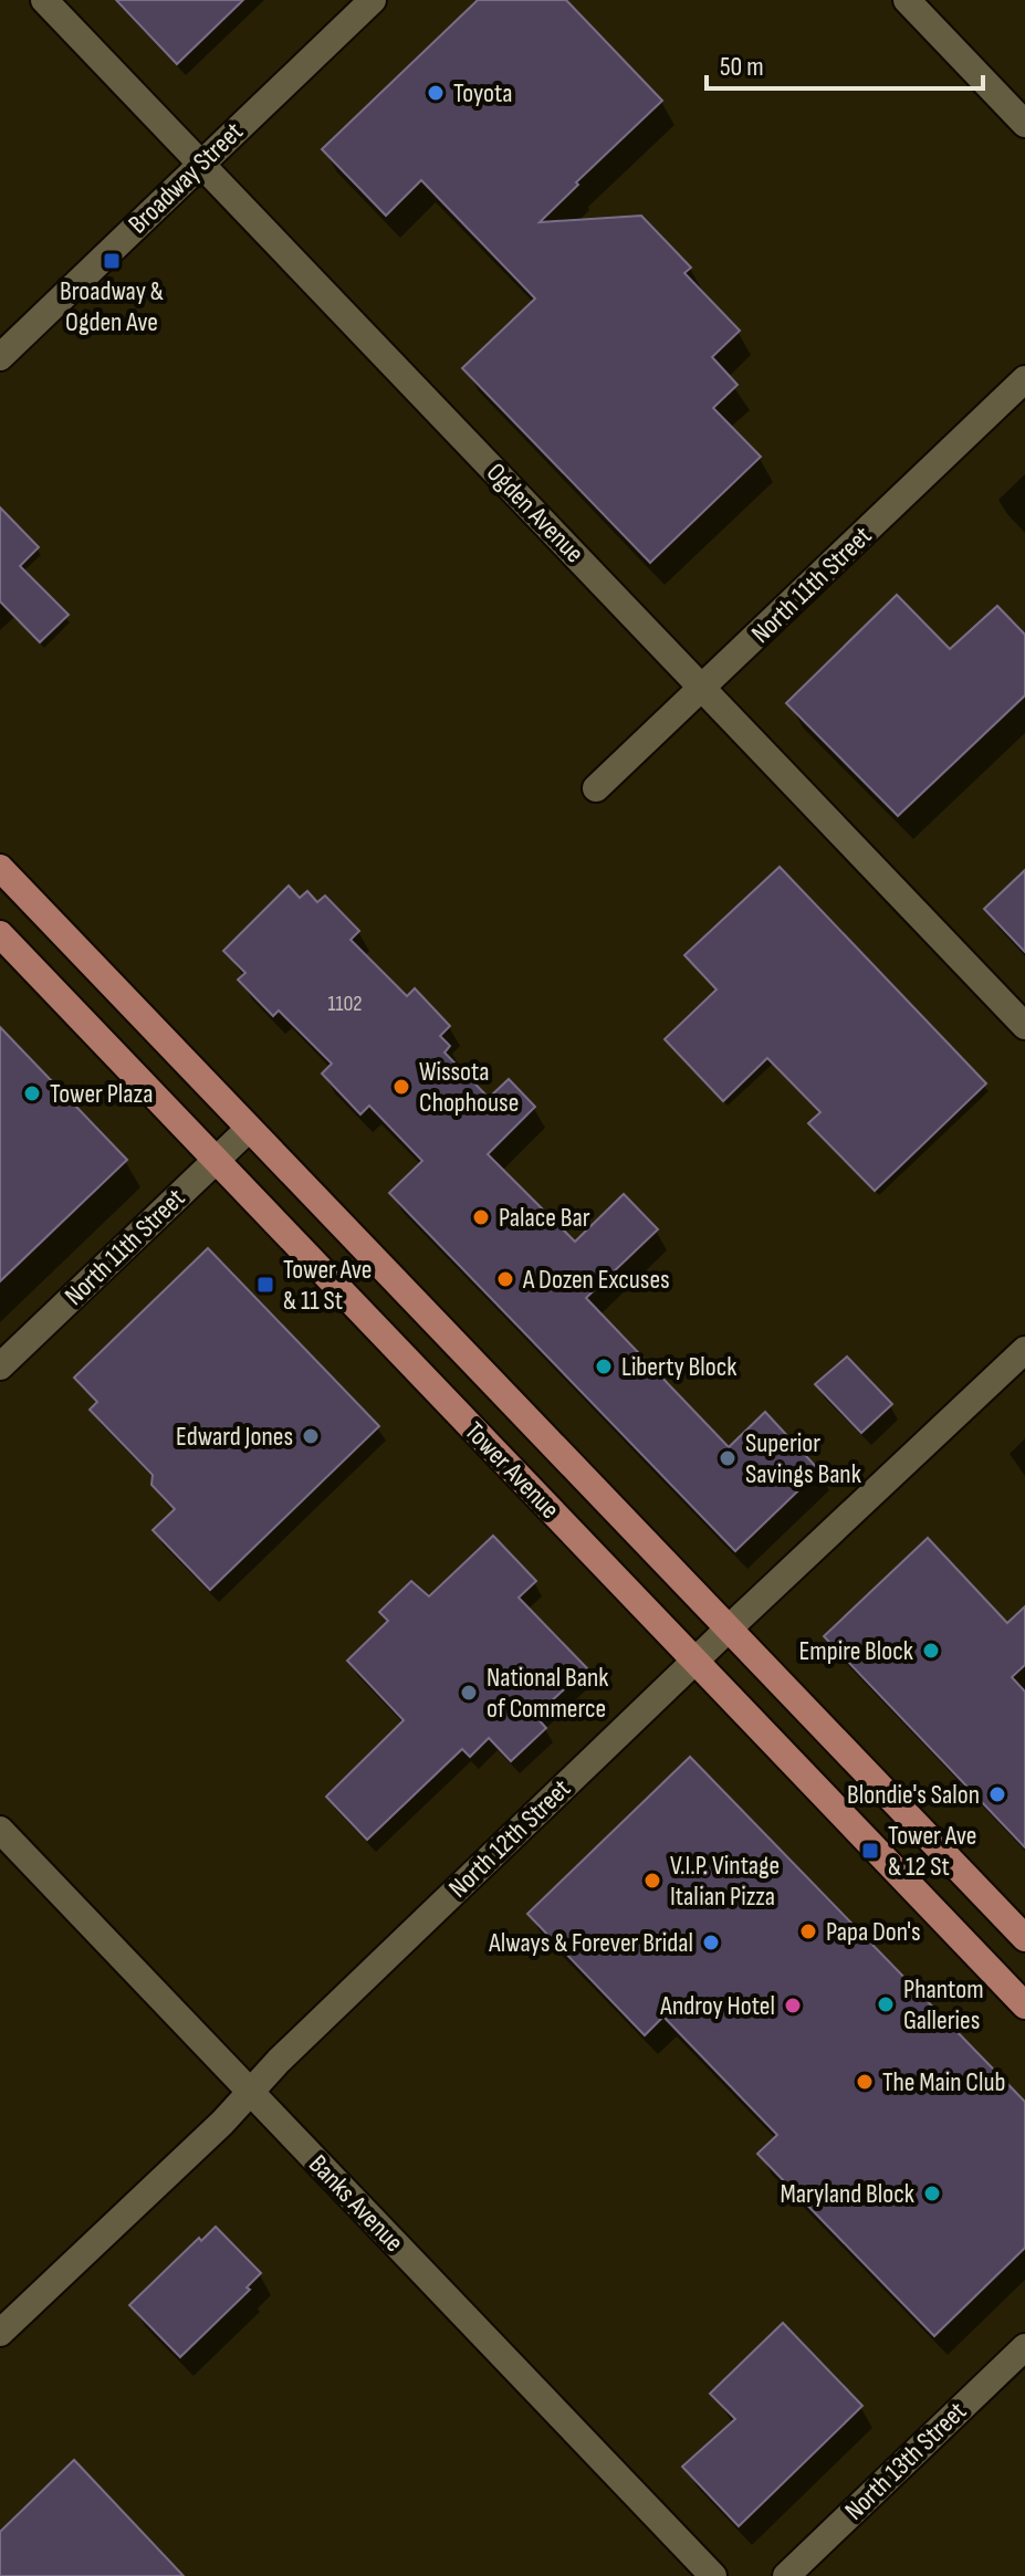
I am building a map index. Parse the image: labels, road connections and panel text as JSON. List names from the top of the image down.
{
  "streets": {
    "main road": ["Tower Avenue"],
    "street": [
      "Broadway Street",
      "Ogden Avenue",
      "North 11th Street",
      "North 12th Street",
      "Banks Avenue",
      "North 13th Street"
    ]
  },
  "crossings": [
    ["Broadway Street", "Ogden Avenue"],
    ["Ogden Avenue", "North 11th Street"],
    ["North 11th Street", "Tower Avenue"],
    ["Tower Avenue", "North 12th Street"],
    ["North 12th Street", "Banks Avenue"]
  ],
  "places": {
    "other": [
      "Toyota",
      "Wissota Chophouse",
      "Tower Plaza",
      "Palace Bar",
      "A Dozen Excuses",
      "Liberty Block",
      "Edward Jones",
      "Superior Savings Bank",
      "Empire Block",
      "National Bank of Commerce",
      "Blondie's Salon",
      "V.I.P. Vintage Italian Pizza",
      "Papa Don's",
      "Always & Forever Bridal",
      "Phantom Galleries",
      "Androy Hotel",
      "The Main Club",
      "Maryland Block"
    ],
    "transit": ["Broadway & Ogden Ave", "Tower Ave & 11 St", "Tower Ave & 12 St"]
  },
  "house_numbers": ["1102"],
  "scale_bar": "50 m"
}
